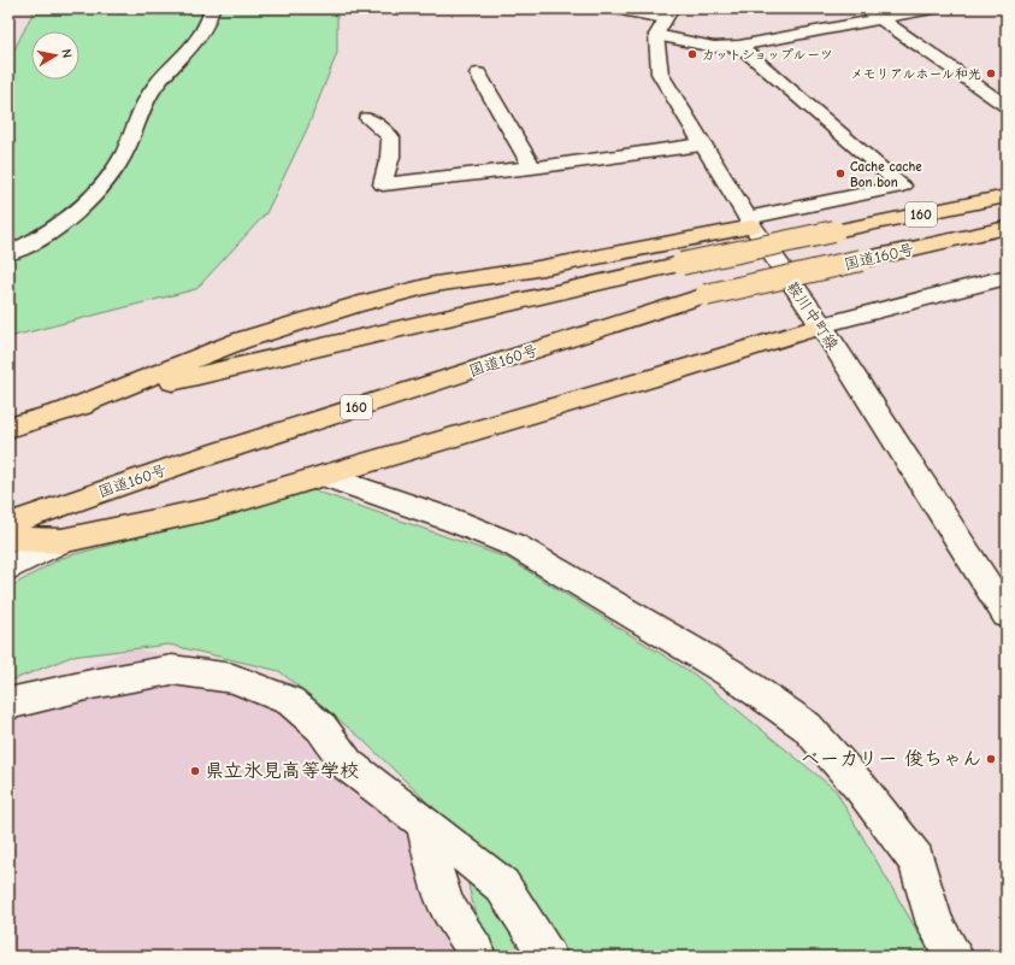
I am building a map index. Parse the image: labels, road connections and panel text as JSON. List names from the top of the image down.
{
  "streets": {
    "highway": ["160", "国道160号"],
    "street": ["鞍川中町線"]
  },
  "places": [
    "カットショップルーツ",
    "メモリアルホール和光",
    "Cache cache Bon bon",
    "ベーカリー 俊ちゃん",
    "県立氷見高等学校"
  ],
  "north": "right"
}
